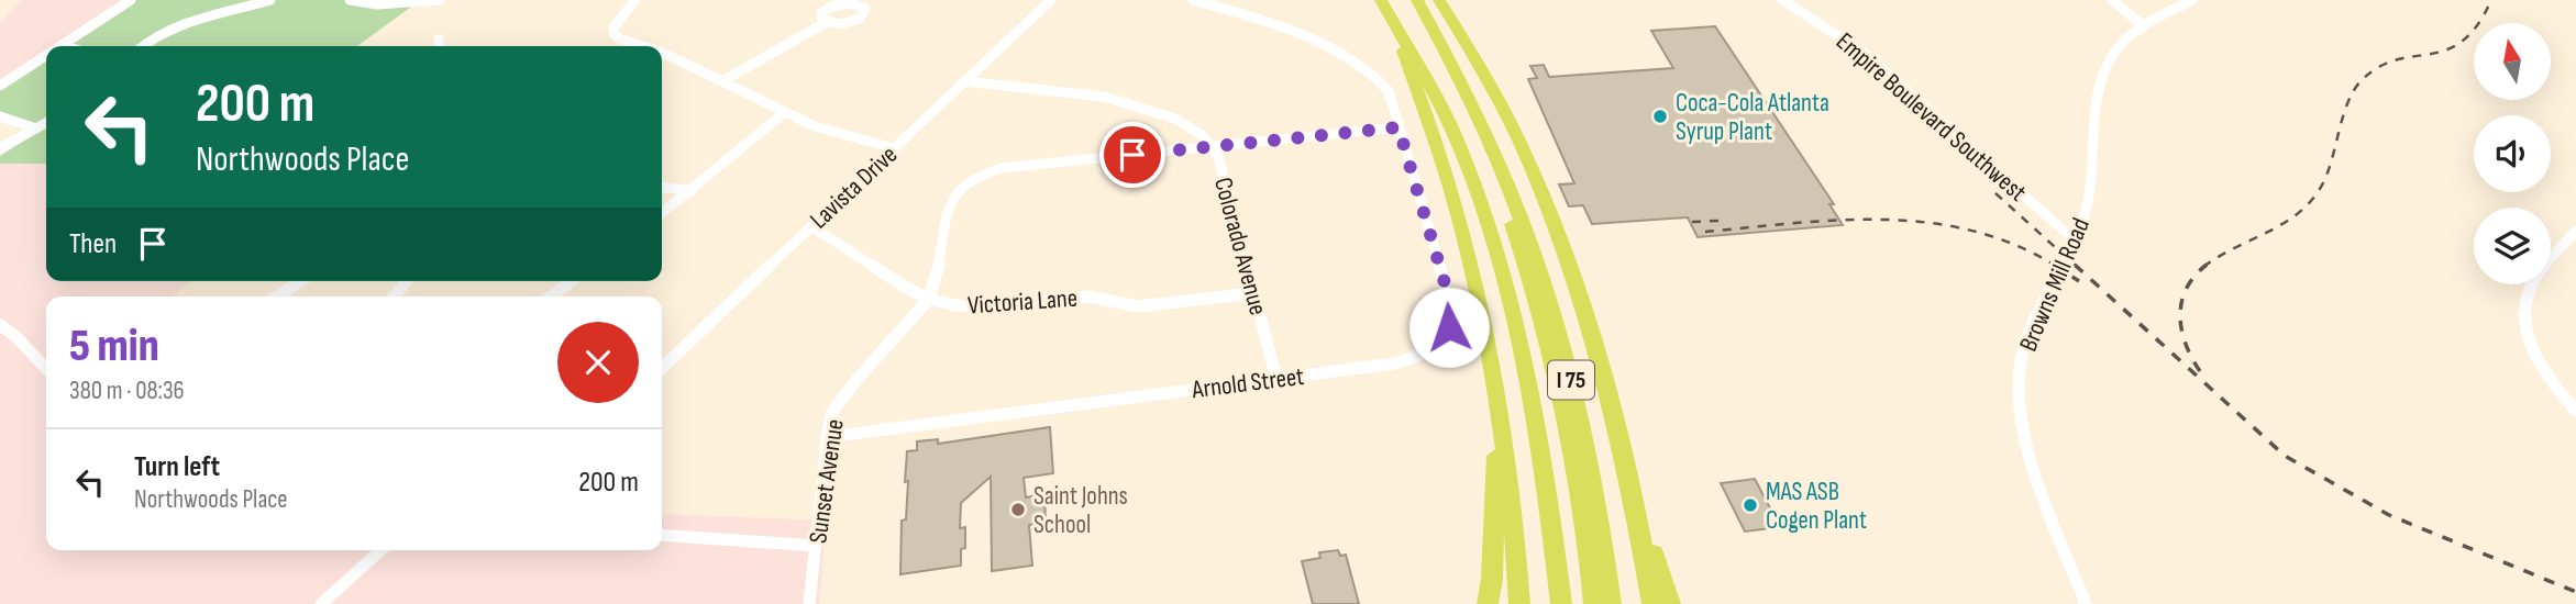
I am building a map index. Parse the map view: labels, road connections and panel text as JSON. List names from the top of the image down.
{
  "streets": {
    "highway": ["I 75"],
    "street": [
      "Empire Boulevard Southwest",
      "Lavista Drive",
      "Colorado Avenue",
      "Browns Mill Road",
      "Victoria Lane",
      "Arnold Street",
      "Sunset Avenue"
    ]
  },
  "crossings": [
    ["Empire Boulevard Southwest", "Browns Mill Road"],
    ["Lavista Drive", "Colorado Avenue"],
    ["Lavista Drive", "Victoria Lane"],
    ["Colorado Avenue", "Victoria Lane"],
    ["Colorado Avenue", "Arnold Street"],
    ["Victoria Lane", "Sunset Avenue"],
    ["Arnold Street", "Sunset Avenue"]
  ],
  "places": ["Coca-Cola Atlanta Syrup Plant", "MAS ASB Cogen Plant", "Saint Johns School"],
  "north": "top",
  "page": {
    "turn": ["200 m", "Northwoods Place"],
    "then": "Then",
    "heading": ["5 min", "380 m · 08:36"],
    "list": [
      {
        "name": "Turn left",
        "note": "Northwoods Place",
        "value": "200 m"
      }
    ]
  }
}
